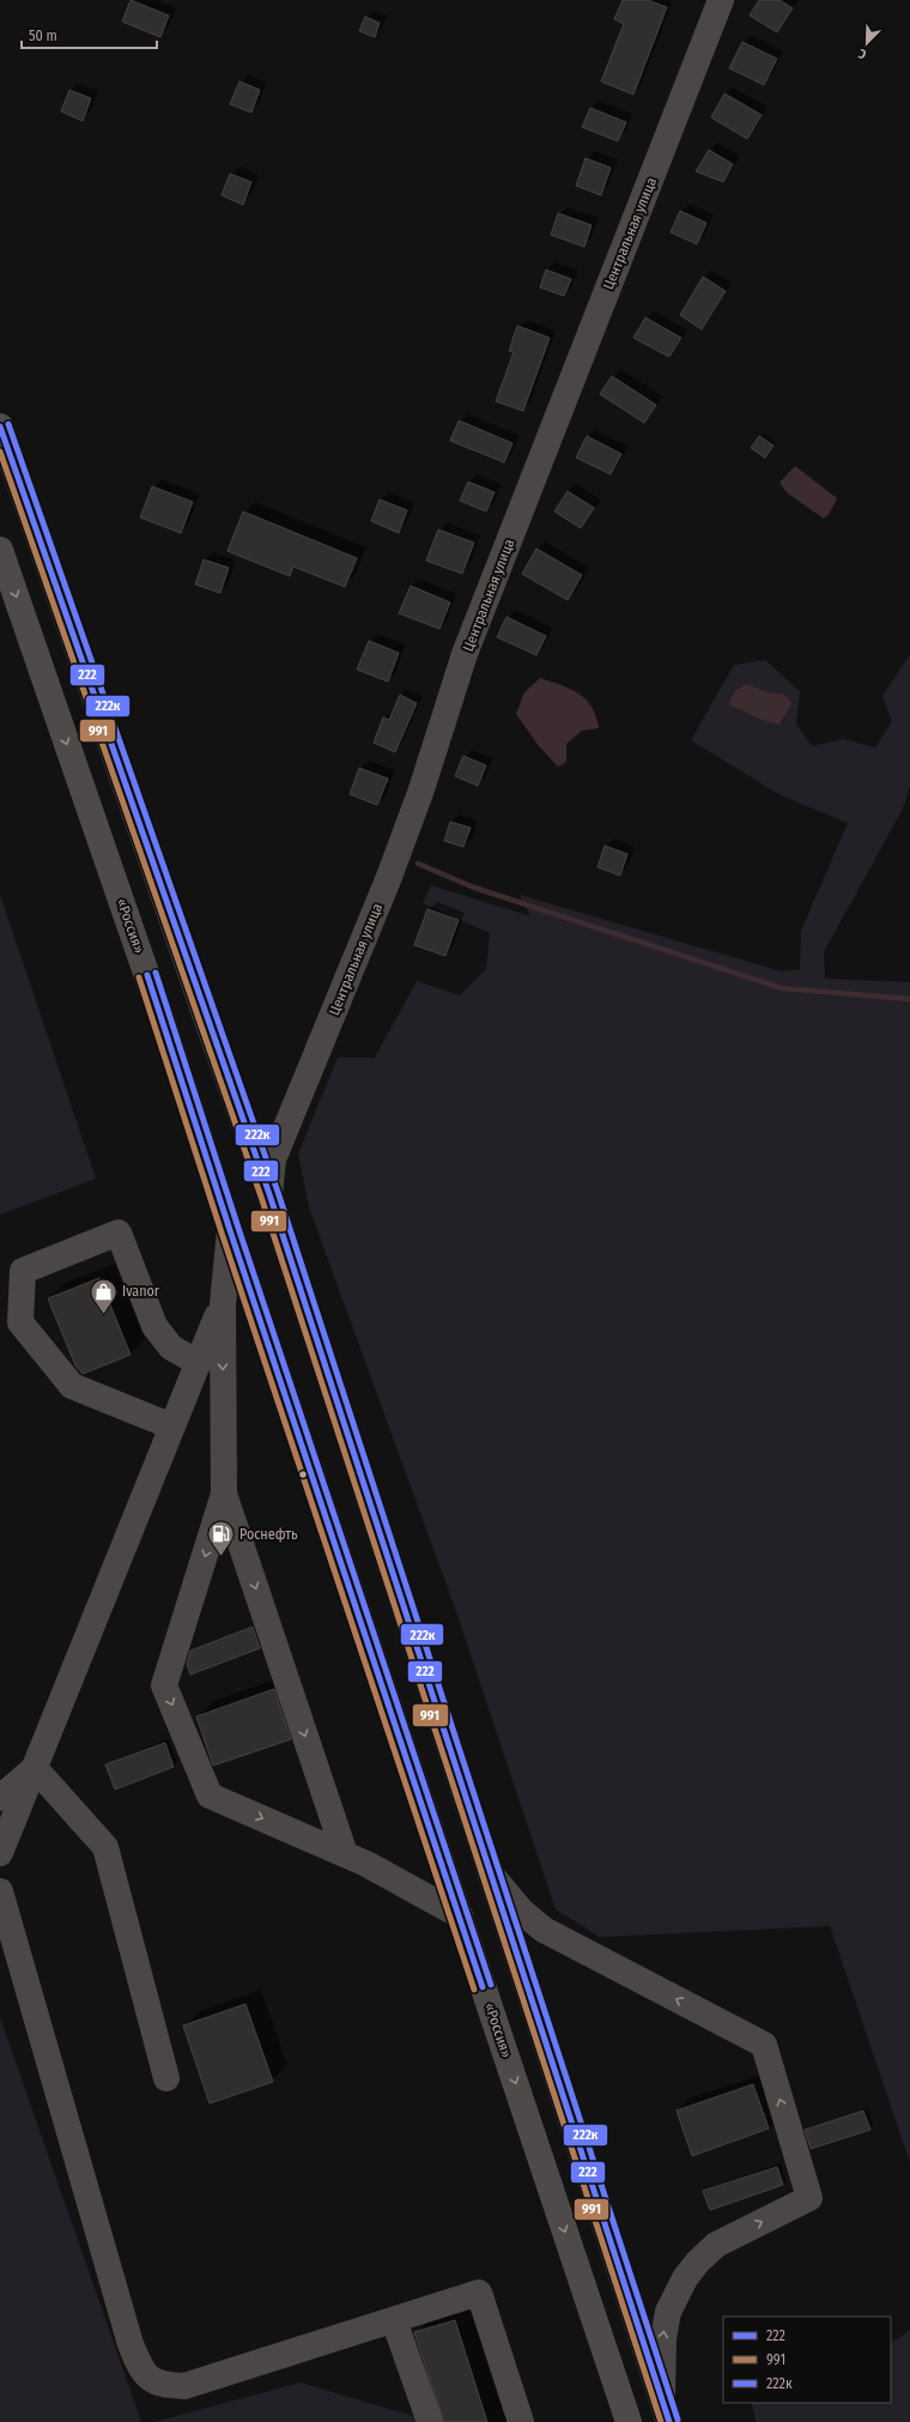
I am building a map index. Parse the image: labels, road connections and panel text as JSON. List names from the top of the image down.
{
  "streets": {
    "highway": ["«Россия»"],
    "street": ["Центральная улица"]
  },
  "places": {
    "shop": ["Ivanor"],
    "fuel station": ["Роснефть"]
  },
  "lines": ["transit line 222к", "transit line 222", "transit line 991"],
  "legend": ["222", "991", "222к"],
  "scale_bar": "50 m",
  "north": "bottom left"
}
